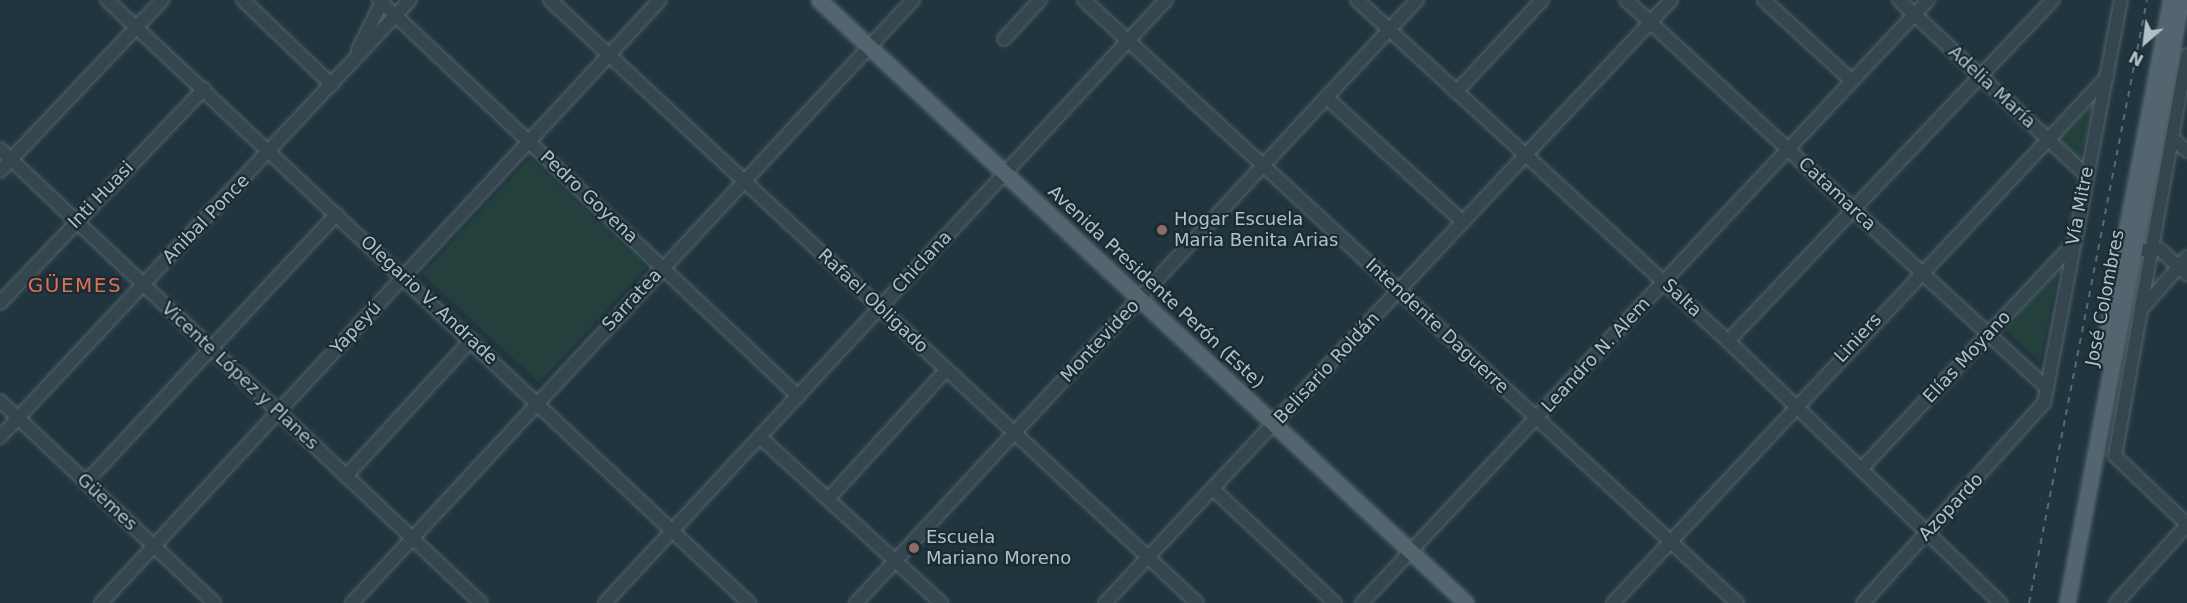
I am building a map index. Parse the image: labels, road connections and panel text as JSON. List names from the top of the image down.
{
  "streets": {
    "main road": ["Avenida Presidente Perón (Este)", "José Colombres"],
    "street": [
      "Adelia María",
      "Catamarca",
      "Inti Huasi",
      "Pedro Goyena",
      "Vía Mitre",
      "Anibal Ponce",
      "Chiclana",
      "Salta",
      "Olegario V. Andrade",
      "Sarratea",
      "Rafael Obligado",
      "Intendente Daguerre",
      "Yapeyú",
      "Liniers",
      "Montevideo",
      "Leandro N. Alem",
      "Elías Moyano",
      "Belisario Roldán",
      "Vicente López y Planes",
      "Güemes",
      "Azopardo"
    ]
  },
  "crossings": [
    ["Adelia María", "Vía Mitre"],
    ["Adelia María", "Liniers"],
    ["Adelia María", "Leandro N. Alem"],
    ["Catamarca", "Vía Mitre"],
    ["Catamarca", "Liniers"],
    ["Catamarca", "Leandro N. Alem"],
    ["Catamarca", "Elías Moyano"],
    ["Catamarca", "Belisario Roldán"],
    ["Inti Huasi", "Olegario V. Andrade"],
    ["Inti Huasi", "Vicente López y Planes"],
    ["Pedro Goyena", "Anibal Ponce"],
    ["Pedro Goyena", "Chiclana"],
    ["Pedro Goyena", "Sarratea"],
    ["Pedro Goyena", "Yapeyú"],
    ["Vía Mitre", "Liniers"],
    ["Vía Mitre", "Elías Moyano"],
    ["Vía Mitre", "Azopardo"],
    ["Anibal Ponce", "Olegario V. Andrade"],
    ["Anibal Ponce", "Vicente López y Planes"],
    ["Anibal Ponce", "Güemes"],
    ["Chiclana", "Avenida Presidente Perón (Este)"],
    ["Chiclana", "Olegario V. Andrade"],
    ["Chiclana", "Rafael Obligado"],
    ["Chiclana", "Intendente Daguerre"],
    ["Avenida Presidente Perón (Este)", "Sarratea"],
    ["Avenida Presidente Perón (Este)", "Montevideo"],
    ["Avenida Presidente Perón (Este)", "Leandro N. Alem"],
    ["Avenida Presidente Perón (Este)", "Belisario Roldán"],
    ["Salta", "Liniers"],
    ["Salta", "Montevideo"],
    ["Salta", "Leandro N. Alem"],
    ["Salta", "Elías Moyano"],
    ["Salta", "Belisario Roldán"],
    ["Salta", "Azopardo"],
    ["Olegario V. Andrade", "Sarratea"],
    ["Olegario V. Andrade", "Yapeyú"],
    ["Sarratea", "Rafael Obligado"],
    ["Sarratea", "Vicente López y Planes"],
    ["Rafael Obligado", "Yapeyú"],
    ["Rafael Obligado", "Montevideo"],
    ["Rafael Obligado", "Belisario Roldán"],
    ["Intendente Daguerre", "Liniers"],
    ["Intendente Daguerre", "Montevideo"],
    ["Intendente Daguerre", "Leandro N. Alem"],
    ["Intendente Daguerre", "Belisario Roldán"],
    ["Yapeyú", "Vicente López y Planes"],
    ["Yapeyú", "Güemes"]
  ],
  "districts": ["GÜEMES"],
  "places": ["Hogar Escuela Maria Benita Arias", "Escuela Mariano Moreno"],
  "north": "bottom left"
}
